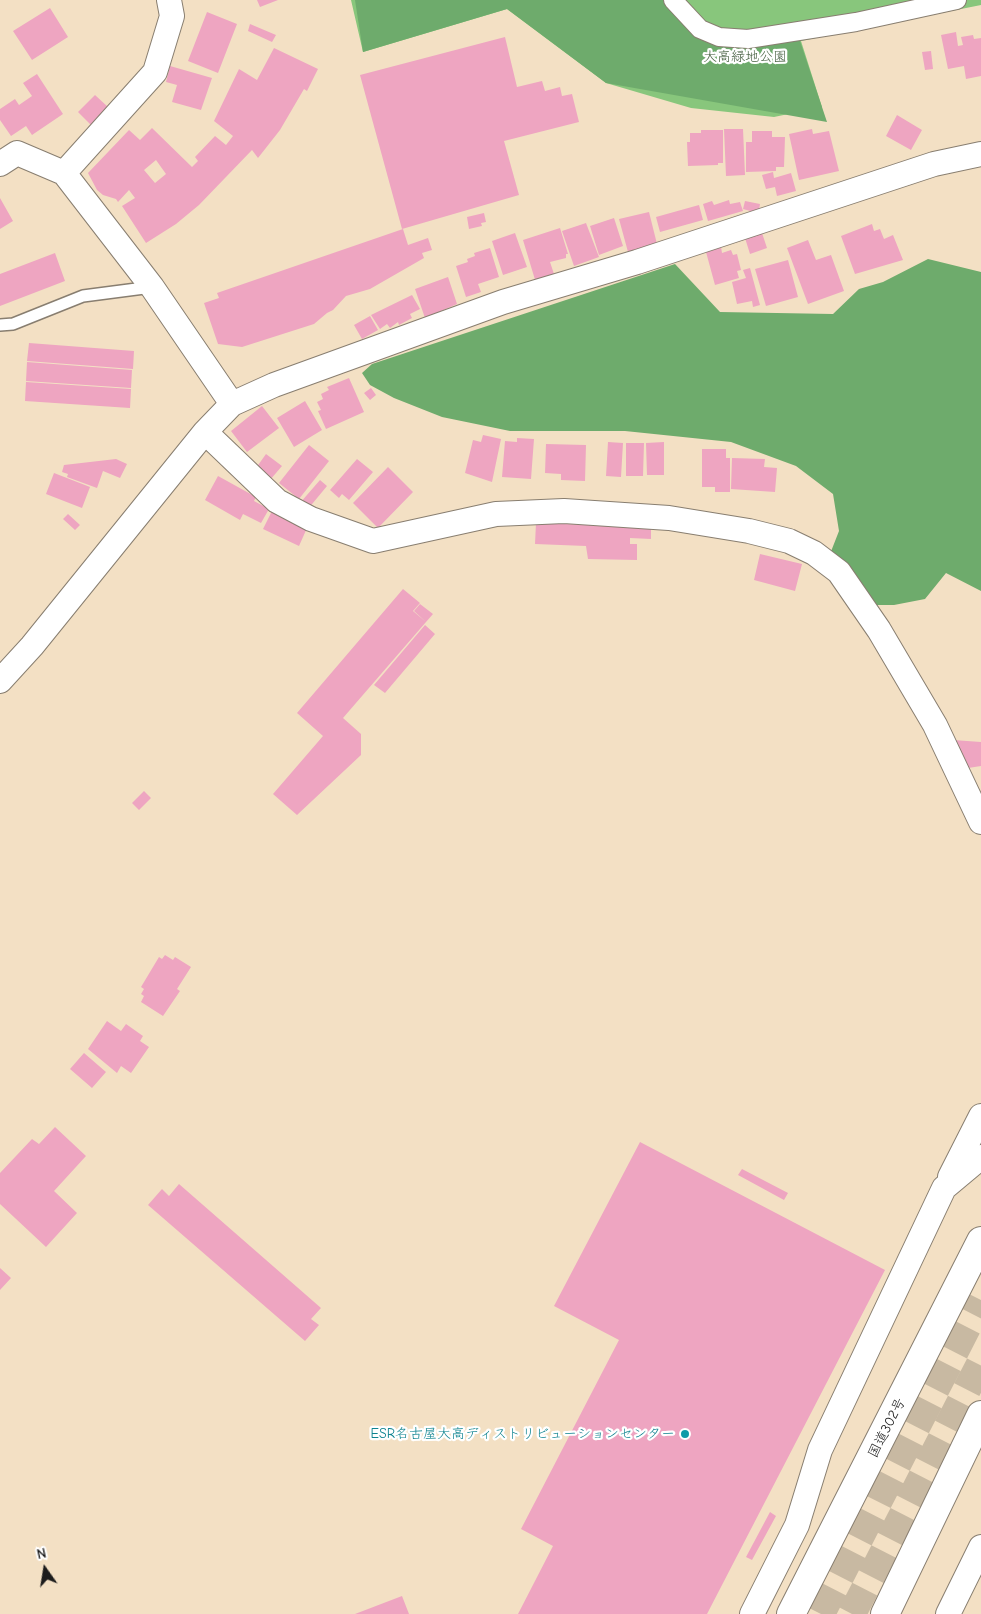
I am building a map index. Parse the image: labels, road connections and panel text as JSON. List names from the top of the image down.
{
  "streets": {
    "highway": ["国道302号"]
  },
  "parks": ["大高緑地公園"],
  "places": ["ESR名古屋大高ディストリビューションセンター"],
  "north": "top"
}
